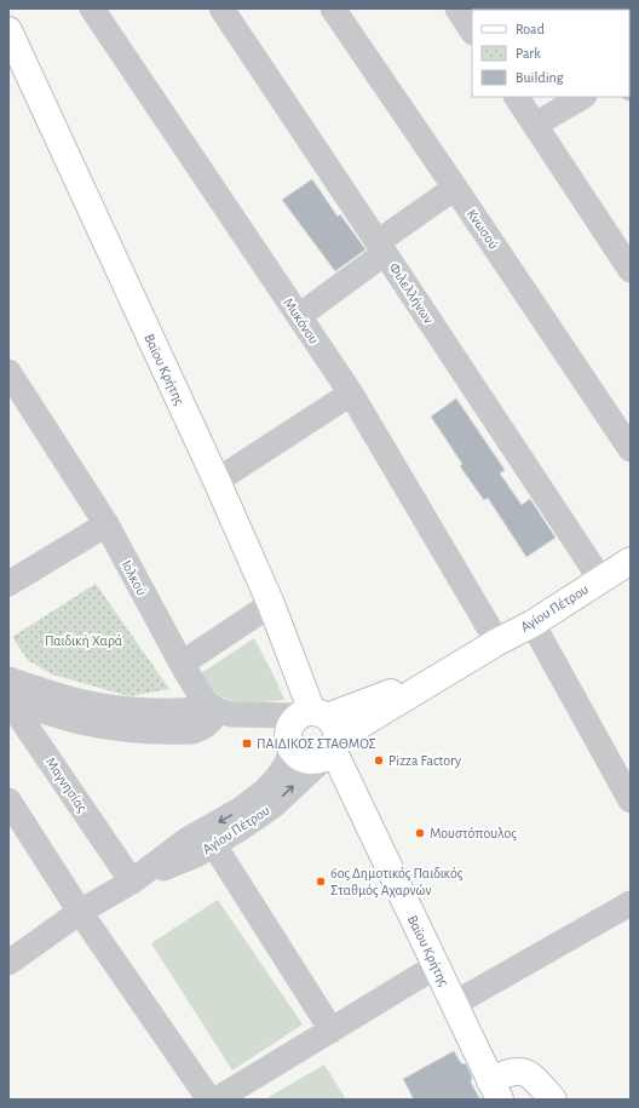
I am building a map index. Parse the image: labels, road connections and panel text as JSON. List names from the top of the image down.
{
  "streets": {
    "street": [
      "Κνωσού",
      "Φιλελλήνων",
      "Μυκόνου",
      "Βαϊου Κρήτης",
      "Ιολκού",
      "Αγίου Πέτρου",
      "Μαγνησίας"
    ]
  },
  "crossings": [
    ["Φιλελλήνων", "Αγίου Πέτρου"],
    ["Μυκόνου", "Αγίου Πέτρου"],
    ["Βαϊου Κρήτης", "Αγίου Πέτρου"],
    ["Αγίου Πέτρου", "Μαγνησίας"]
  ],
  "parks": ["Παιδική Χαρά"],
  "places": {
    "transit": ["ΠΑΙΔΙΚΟΣ ΣΤΑΘΜΟΣ"],
    "other": ["Pizza Factory", "Μουστόπουλος", "6ος Δημοτικός Παιδικός Σταθμός Αχαρνών"]
  },
  "legend": ["Road", "Park", "Building"]
}
